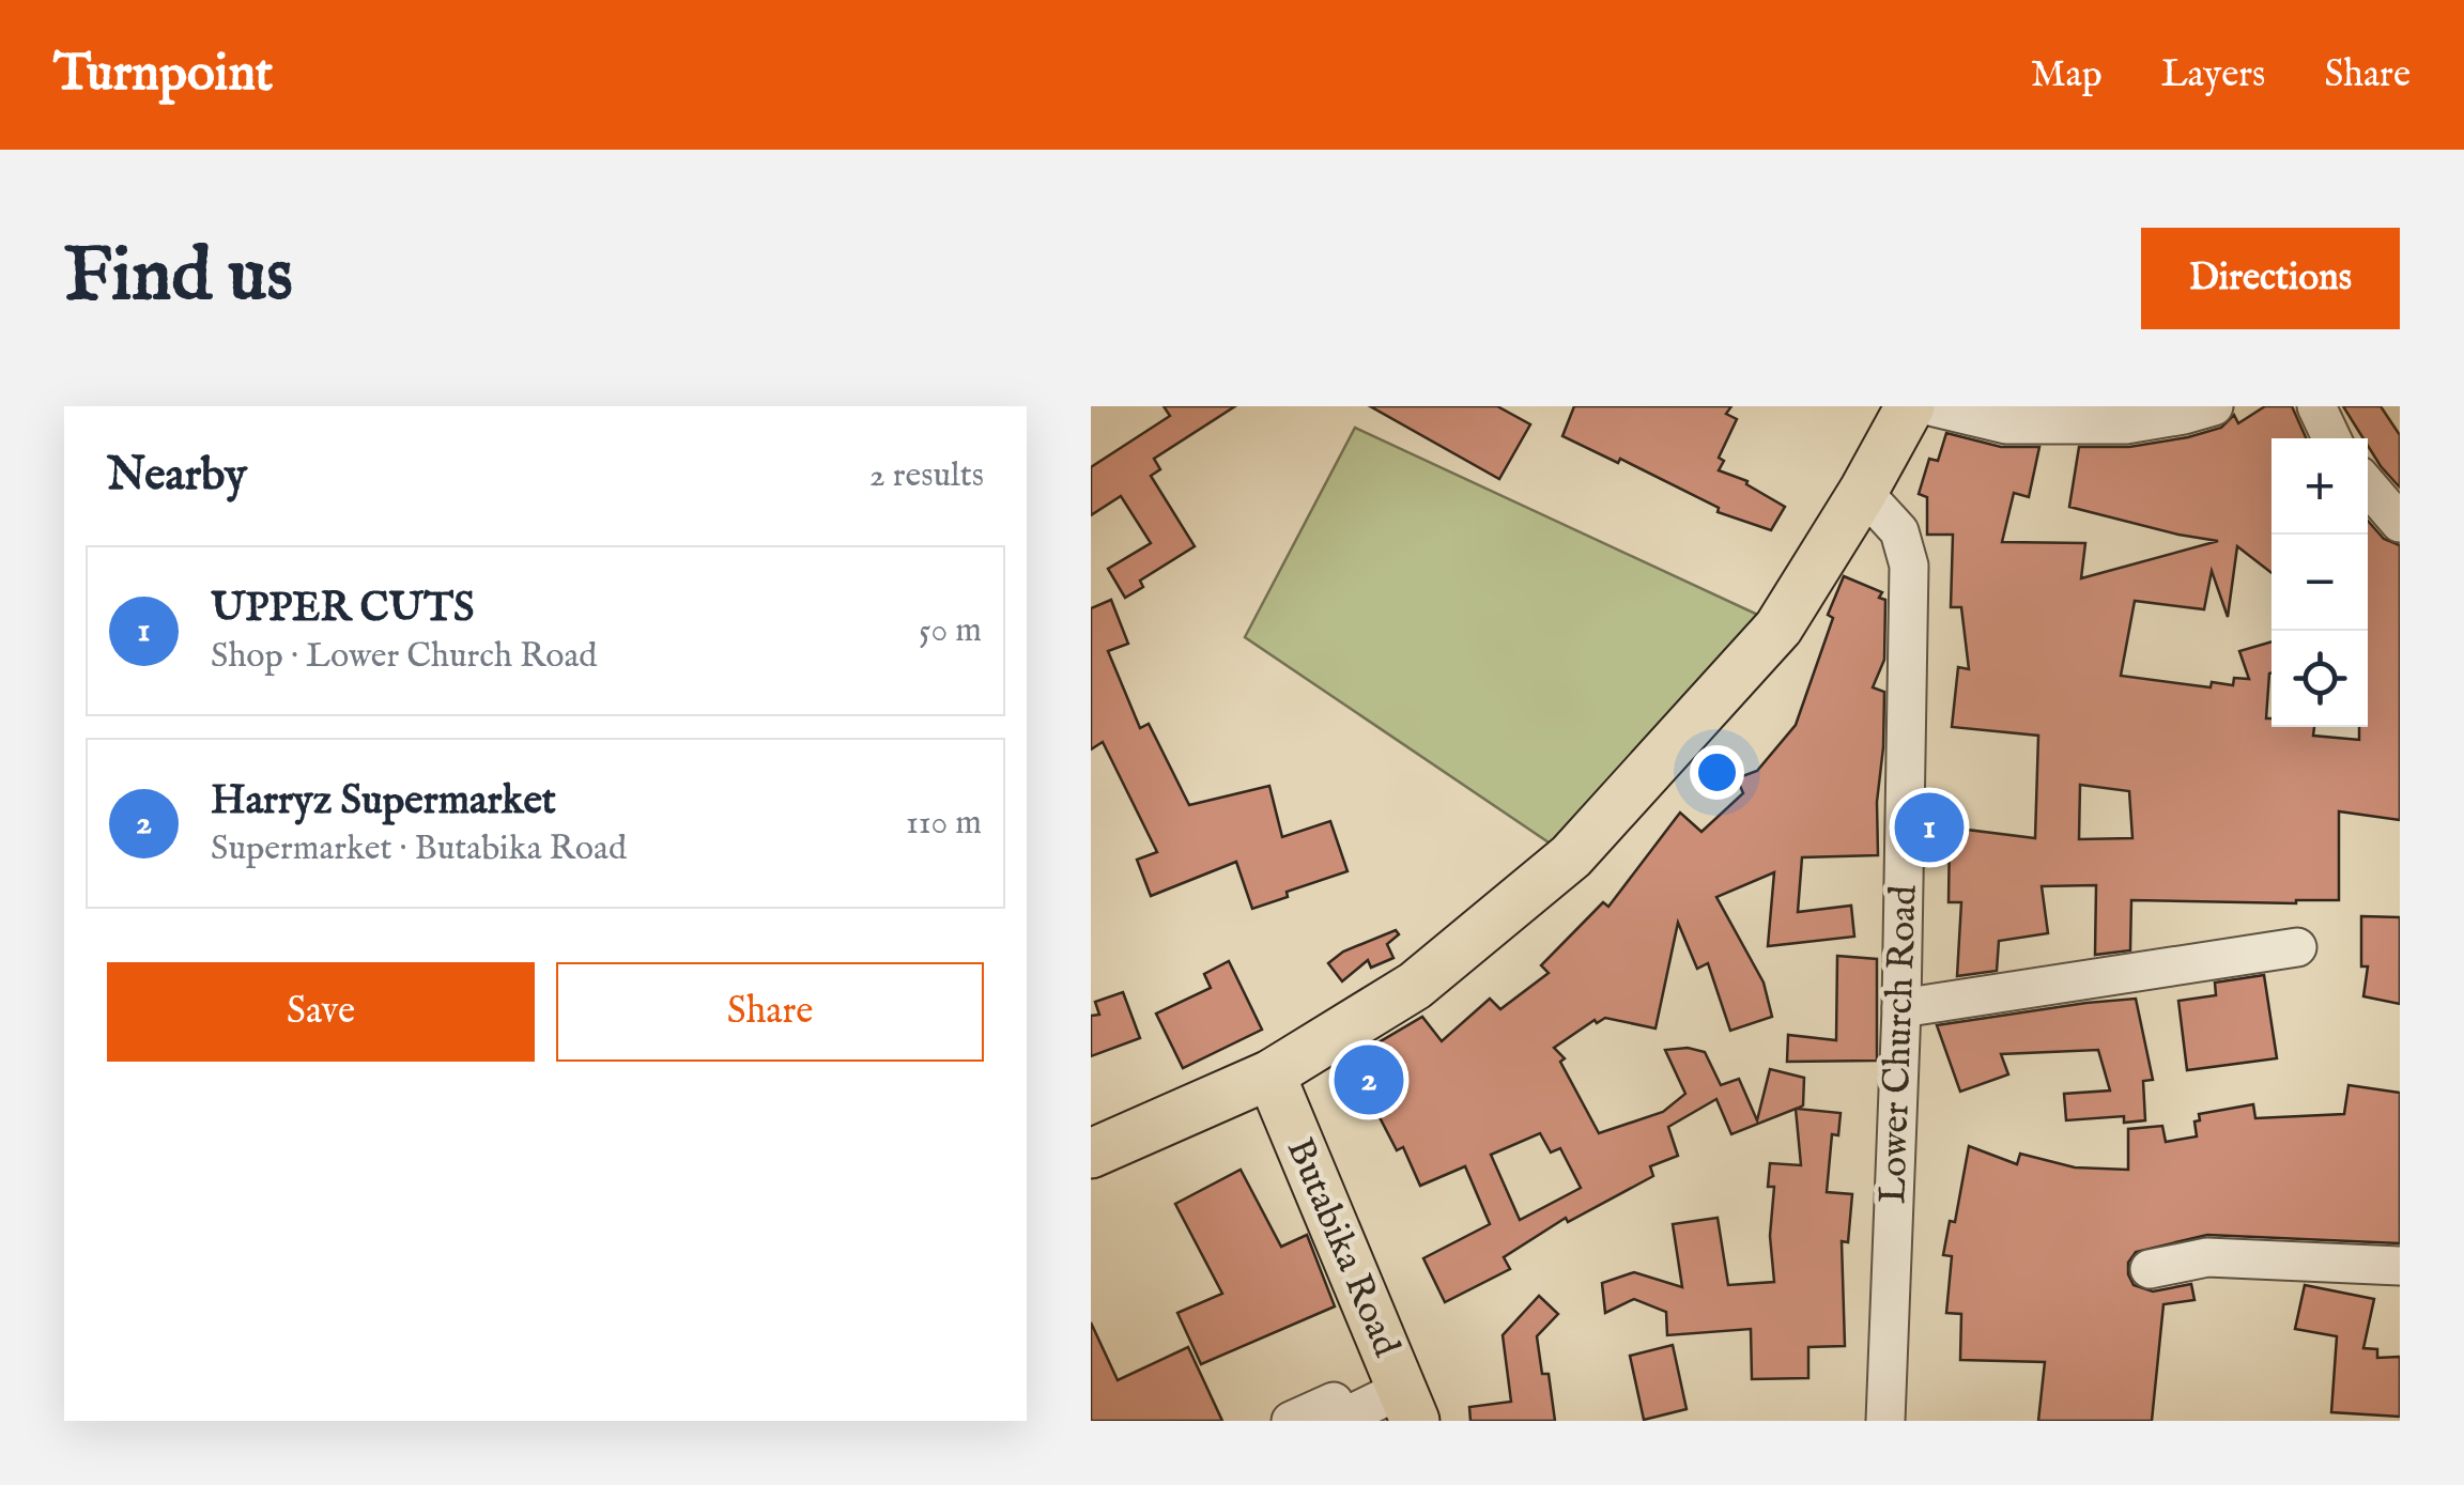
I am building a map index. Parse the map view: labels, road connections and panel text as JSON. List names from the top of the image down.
{
  "streets": {
    "main road": ["Butabika Road"],
    "street": ["Lower Church Road"]
  },
  "page": {
    "header": "Turnpoint",
    "nav": ["Map", "Layers", "Share"],
    "buttons": [
      "Directions",
      ["Save", "Share"]
    ],
    "title": "Find us",
    "heading": ["Nearby", "2 results"],
    "map_buttons": ["+", "−"],
    "list": [
      {
        "mark": "1",
        "name": "UPPER CUTS",
        "note": "Shop · Lower Church Road",
        "value": "50 m"
      },
      {
        "mark": "2",
        "name": "Harryz Supermarket",
        "note": "Supermarket · Butabika Road",
        "value": "110 m"
      }
    ],
    "pins": ["1", "2"]
  }
}
